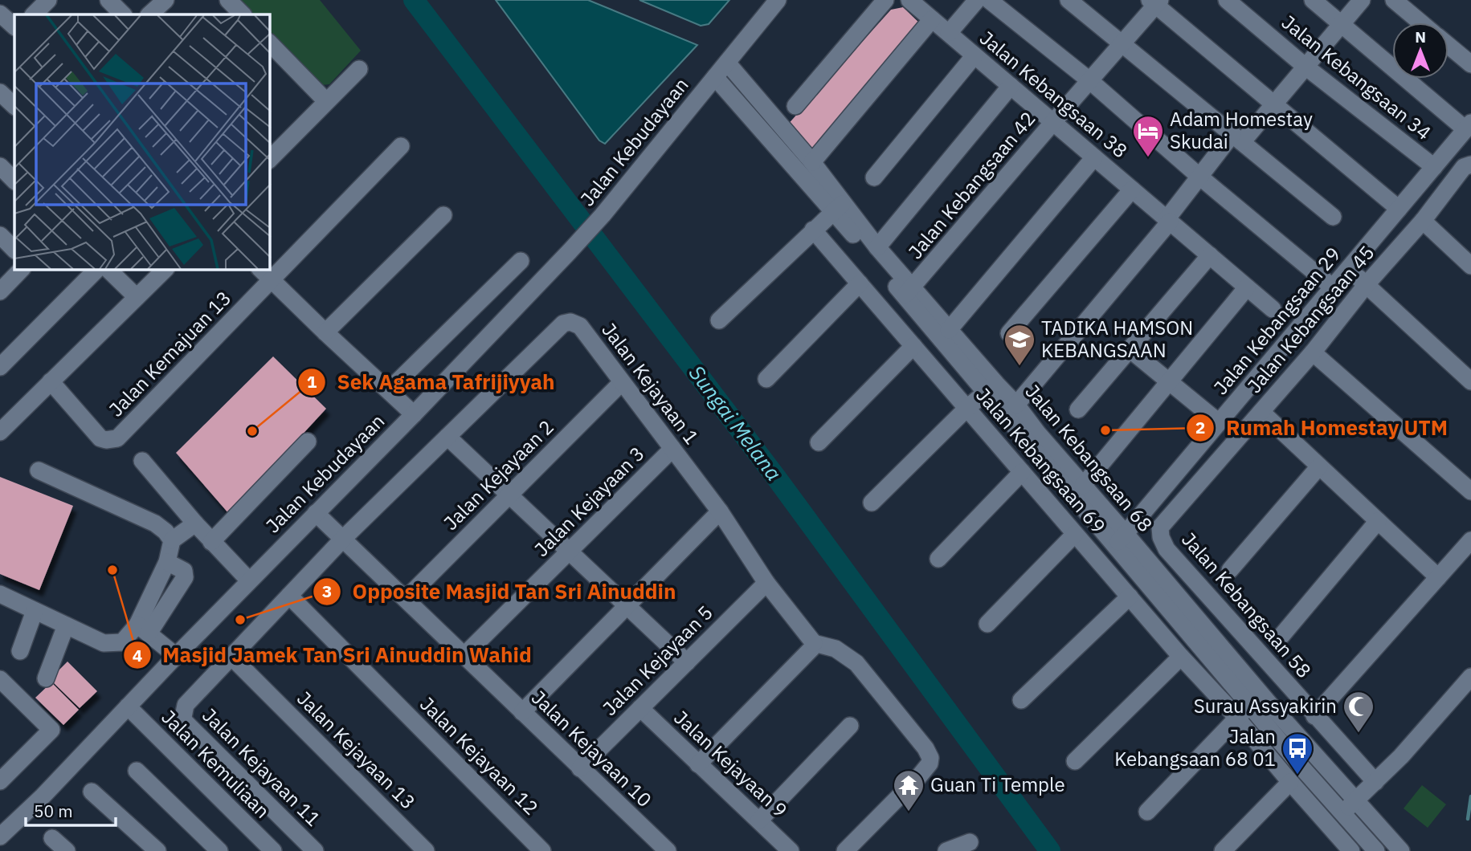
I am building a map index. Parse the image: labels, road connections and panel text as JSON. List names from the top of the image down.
{
  "streets": {
    "street": [
      "Jalan Kebangsaan 34",
      "Jalan Kebangsaan 38",
      "Jalan Kebudayaan",
      "Jalan Kebangsaan 42",
      "Jalan Kebangsaan 45",
      "Jalan Kebangsaan 29",
      "Jalan Kemajuan 13",
      "Jalan Kejayaan 1",
      "Jalan Kebangsaan 68",
      "Jalan Kebangsaan 69",
      "Jalan Kejayaan 2",
      "Jalan Kejayaan 3",
      "Jalan Kebangsaan 58",
      "Jalan Kejayaan 5",
      "Jalan Kejayaan 10",
      "Jalan Kejayaan 13",
      "Jalan Kejayaan 12",
      "Jalan Kemuliaan",
      "Jalan Kejayaan 9",
      "Jalan Kejayaan 11"
    ]
  },
  "crossings": [
    ["Jalan Kebangsaan 34", "Jalan Kebangsaan 29"],
    ["Jalan Kebangsaan 38", "Jalan Kebangsaan 42"],
    ["Jalan Kebudayaan", "Jalan Kebangsaan 68"],
    ["Jalan Kebudayaan", "Jalan Kejayaan 10"],
    ["Jalan Kebudayaan", "Jalan Kemuliaan"],
    ["Jalan Kebangsaan 42", "Jalan Kebangsaan 68"],
    ["Jalan Kebangsaan 45", "Jalan Kebangsaan 58"],
    ["Jalan Kebangsaan 29", "Jalan Kebangsaan 68"],
    ["Jalan Kejayaan 1", "Jalan Kejayaan 2"],
    ["Jalan Kejayaan 1", "Jalan Kejayaan 3"],
    ["Jalan Kejayaan 1", "Jalan Kejayaan 5"],
    ["Jalan Kejayaan 1", "Jalan Kejayaan 10"],
    ["Jalan Kejayaan 1", "Jalan Kejayaan 11"],
    ["Jalan Kejayaan 2", "Jalan Kejayaan 10"],
    ["Jalan Kejayaan 3", "Jalan Kejayaan 10"],
    ["Jalan Kejayaan 5", "Jalan Kejayaan 10"],
    ["Jalan Kejayaan 5", "Jalan Kejayaan 9"],
    ["Jalan Kejayaan 10", "Jalan Kejayaan 11"],
    ["Jalan Kejayaan 13", "Jalan Kejayaan 11"],
    ["Jalan Kejayaan 12", "Jalan Kejayaan 11"]
  ],
  "water": ["Sungai Melana"],
  "places": {
    "hotel": ["Adam Homestay Skudai"],
    "school or university": ["TADIKA HAMSON KEBANGSAAN"],
    "other": [
      "Rumah Homestay UTM",
      "Sek Agama Tafrijiyyah",
      "Masjid Jamek Tan Sri Ainuddin Wahid",
      "Opposite Masjid Tan Sri Ainuddin"
    ],
    "mosque": ["Surau Assyakirin"],
    "bus stop": ["Jalan Kebangsaan 68 01"],
    "temple": ["Guan Ti Temple"]
  },
  "scale_bar": "50 m",
  "north": "top"
}
